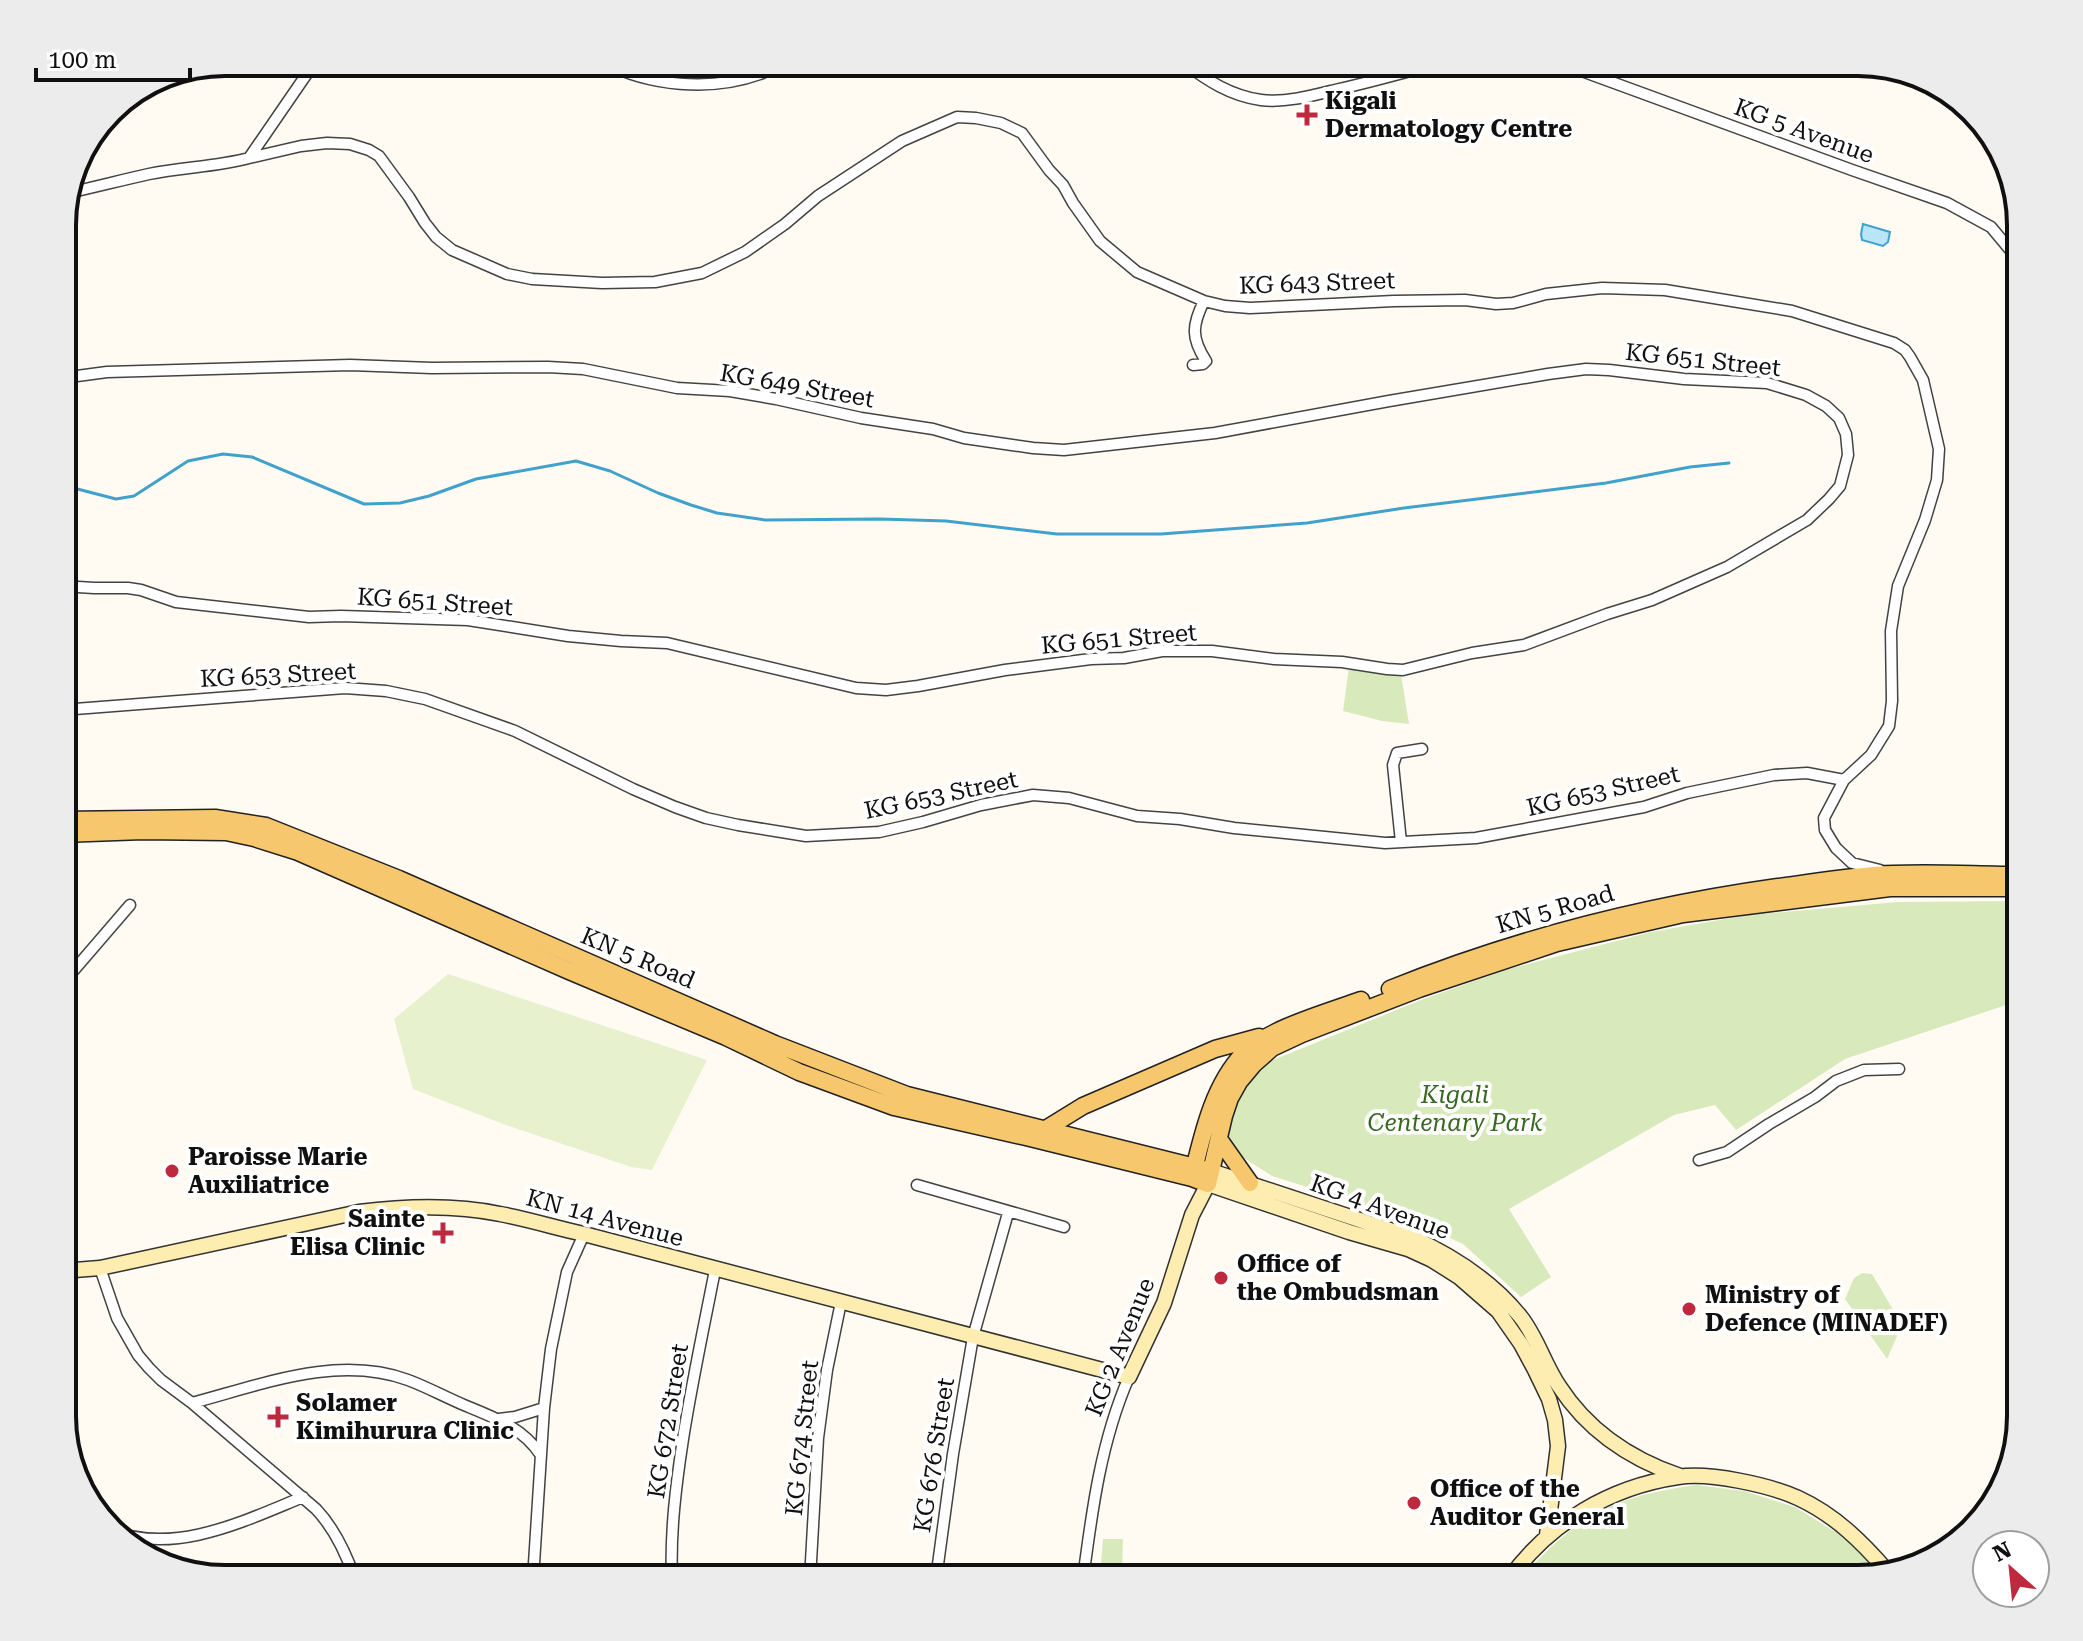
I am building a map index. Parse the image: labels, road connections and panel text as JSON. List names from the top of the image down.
{
  "streets": {
    "main road": [
      "KN 5 Road",
      "KG 4 Avenue",
      "KN 14 Avenue",
      "KG 2 Avenue"
    ],
    "street": [
      "KG 5 Avenue",
      "KG 643 Street",
      "KG 651 Street",
      "KG 649 Street",
      "KG 653 Street",
      "KG 672 Street",
      "KG 674 Street",
      "KG 676 Street"
    ]
  },
  "crossings": [
    ["KG 643 Street", "KG 653 Street"],
    ["KG 643 Street", "KN 5 Road"],
    ["KG 651 Street", "KG 649 Street"],
    ["KN 5 Road", "KG 4 Avenue"],
    ["KN 5 Road", "KG 2 Avenue"],
    ["KG 4 Avenue", "KG 2 Avenue"],
    ["KN 14 Avenue", "KG 2 Avenue"],
    ["KN 14 Avenue", "KG 672 Street"],
    ["KN 14 Avenue", "KG 674 Street"],
    ["KN 14 Avenue", "KG 676 Street"]
  ],
  "parks": ["Kigali Centenary Park"],
  "places": {
    "health": ["Kigali Dermatology Centre", "Sainte Elisa Clinic", "Solamer Kimihurura Clinic"],
    "other": [
      "Paroisse Marie Auxiliatrice",
      "Office of the Ombudsman",
      "Ministry of Defence (MINADEF)",
      "Office of the Auditor General"
    ]
  },
  "scale_bar": "100 m",
  "north": "top left"
}
